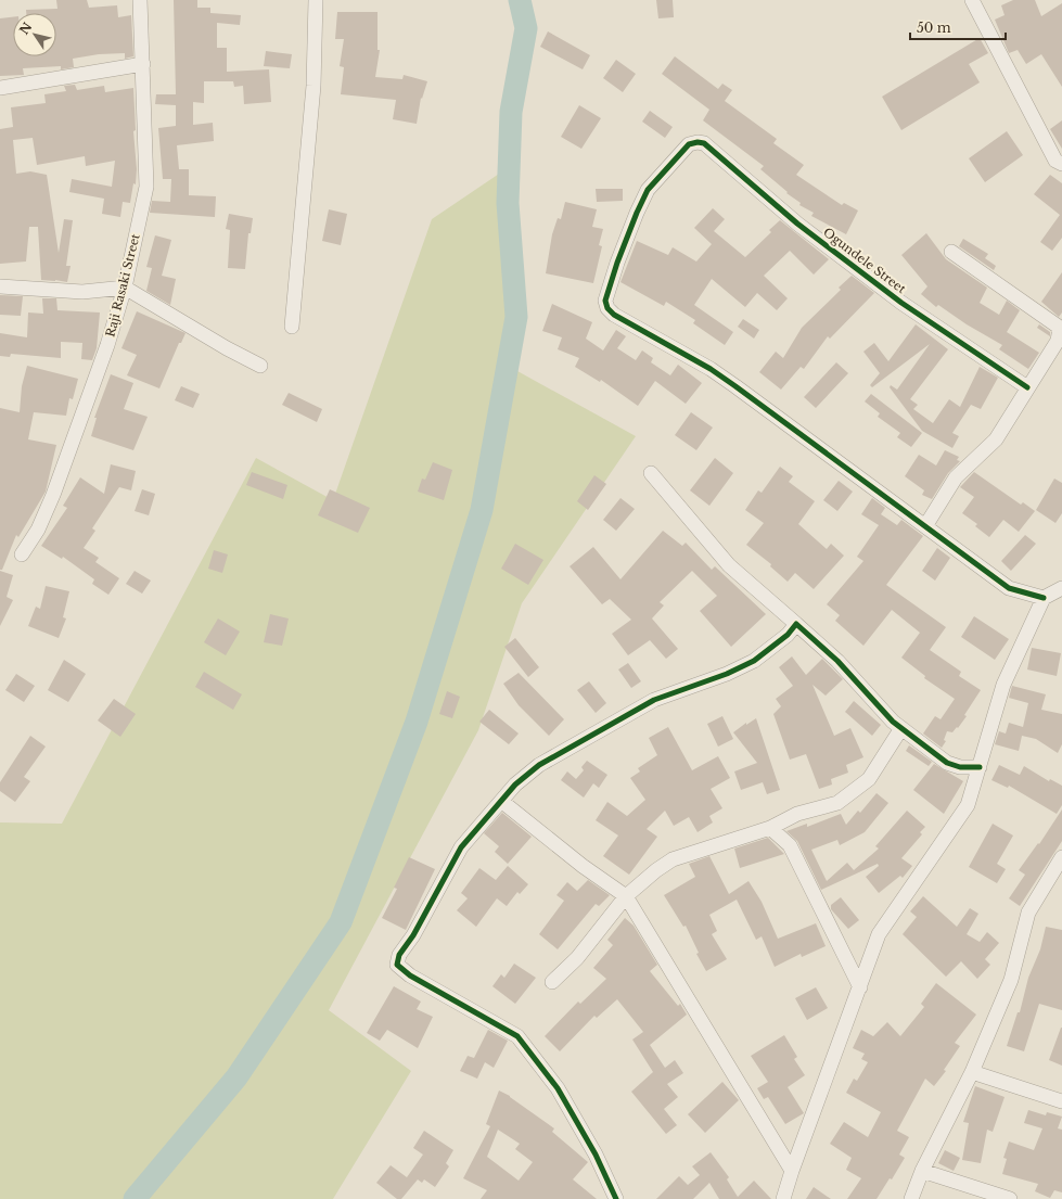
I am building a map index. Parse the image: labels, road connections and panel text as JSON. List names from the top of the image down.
{
  "streets": {
    "street": ["Ogundele Street", "Raji Rasaki Street"]
  },
  "scale_bar": "50 m",
  "north": "top left"
}
